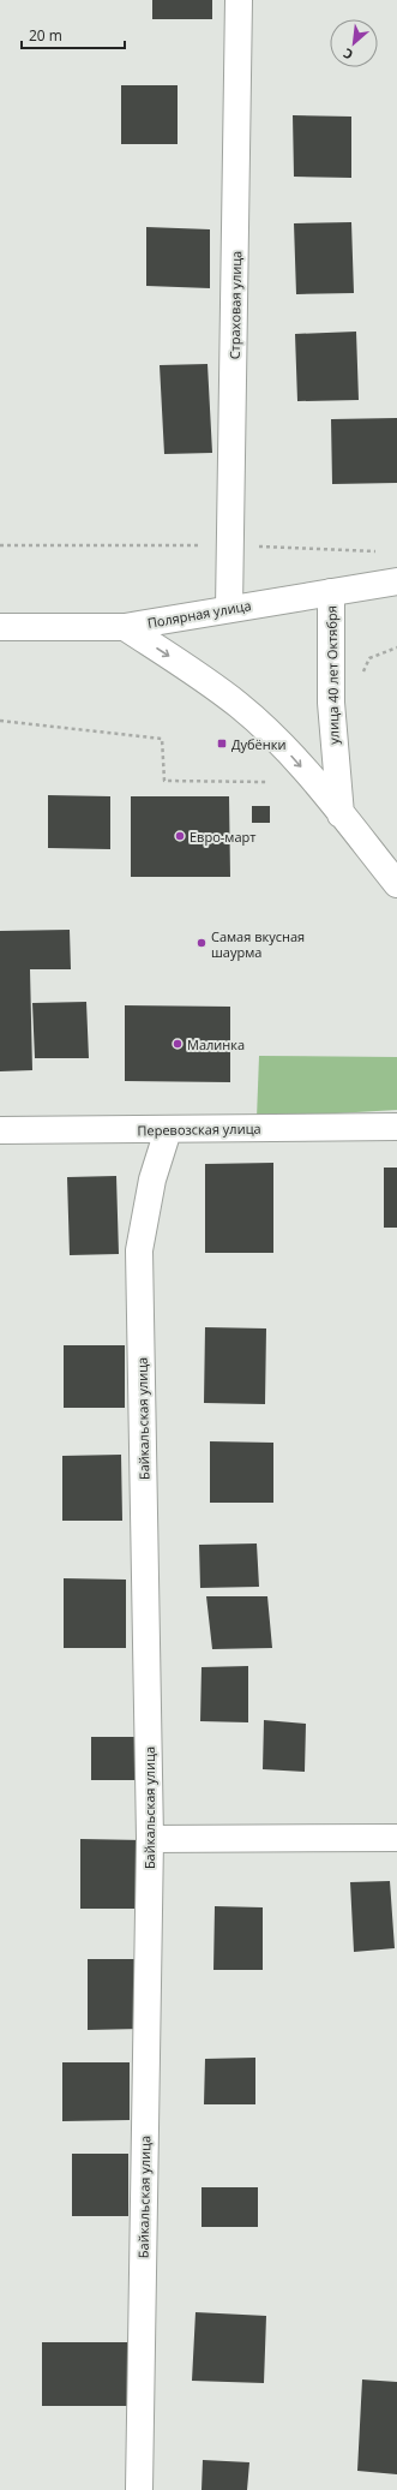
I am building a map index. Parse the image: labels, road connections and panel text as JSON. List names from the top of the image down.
{
  "streets": {
    "street": [
      "Страховая улица",
      "Полярная улица",
      "улица 40 лет Октября",
      "Перевозская улица",
      "Байкальская улица"
    ]
  },
  "crossings": [
    ["Страховая улица", "Полярная улица"],
    ["Полярная улица", "улица 40 лет Октября"],
    ["Перевозская улица", "Байкальская улица"]
  ],
  "places": {
    "transit": ["Дубёнки"],
    "other": ["Евро-март", "Самая вкусная шаурма", "Малинка"]
  },
  "scale_bar": "20 m",
  "north": "bottom left"
}
